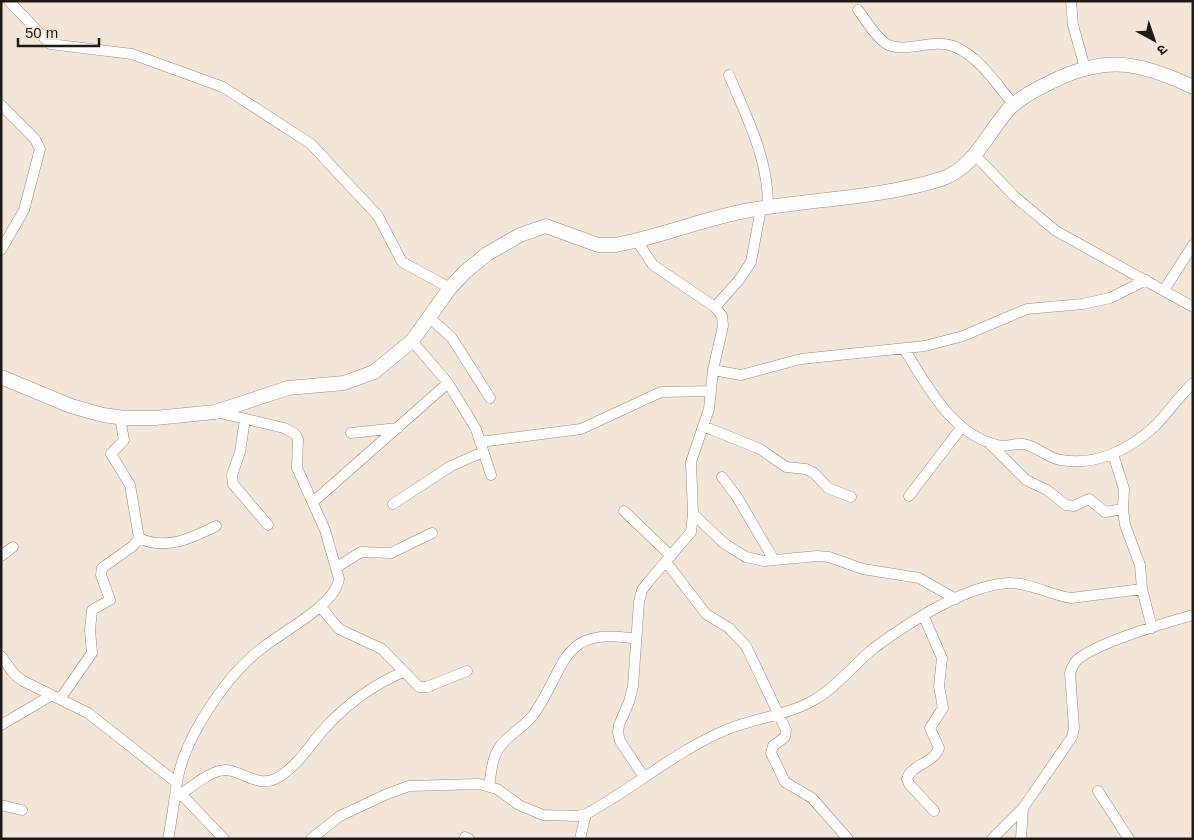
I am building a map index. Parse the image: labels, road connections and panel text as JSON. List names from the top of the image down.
{
  "scale_bar": "50 m",
  "north": "bottom right"
}
